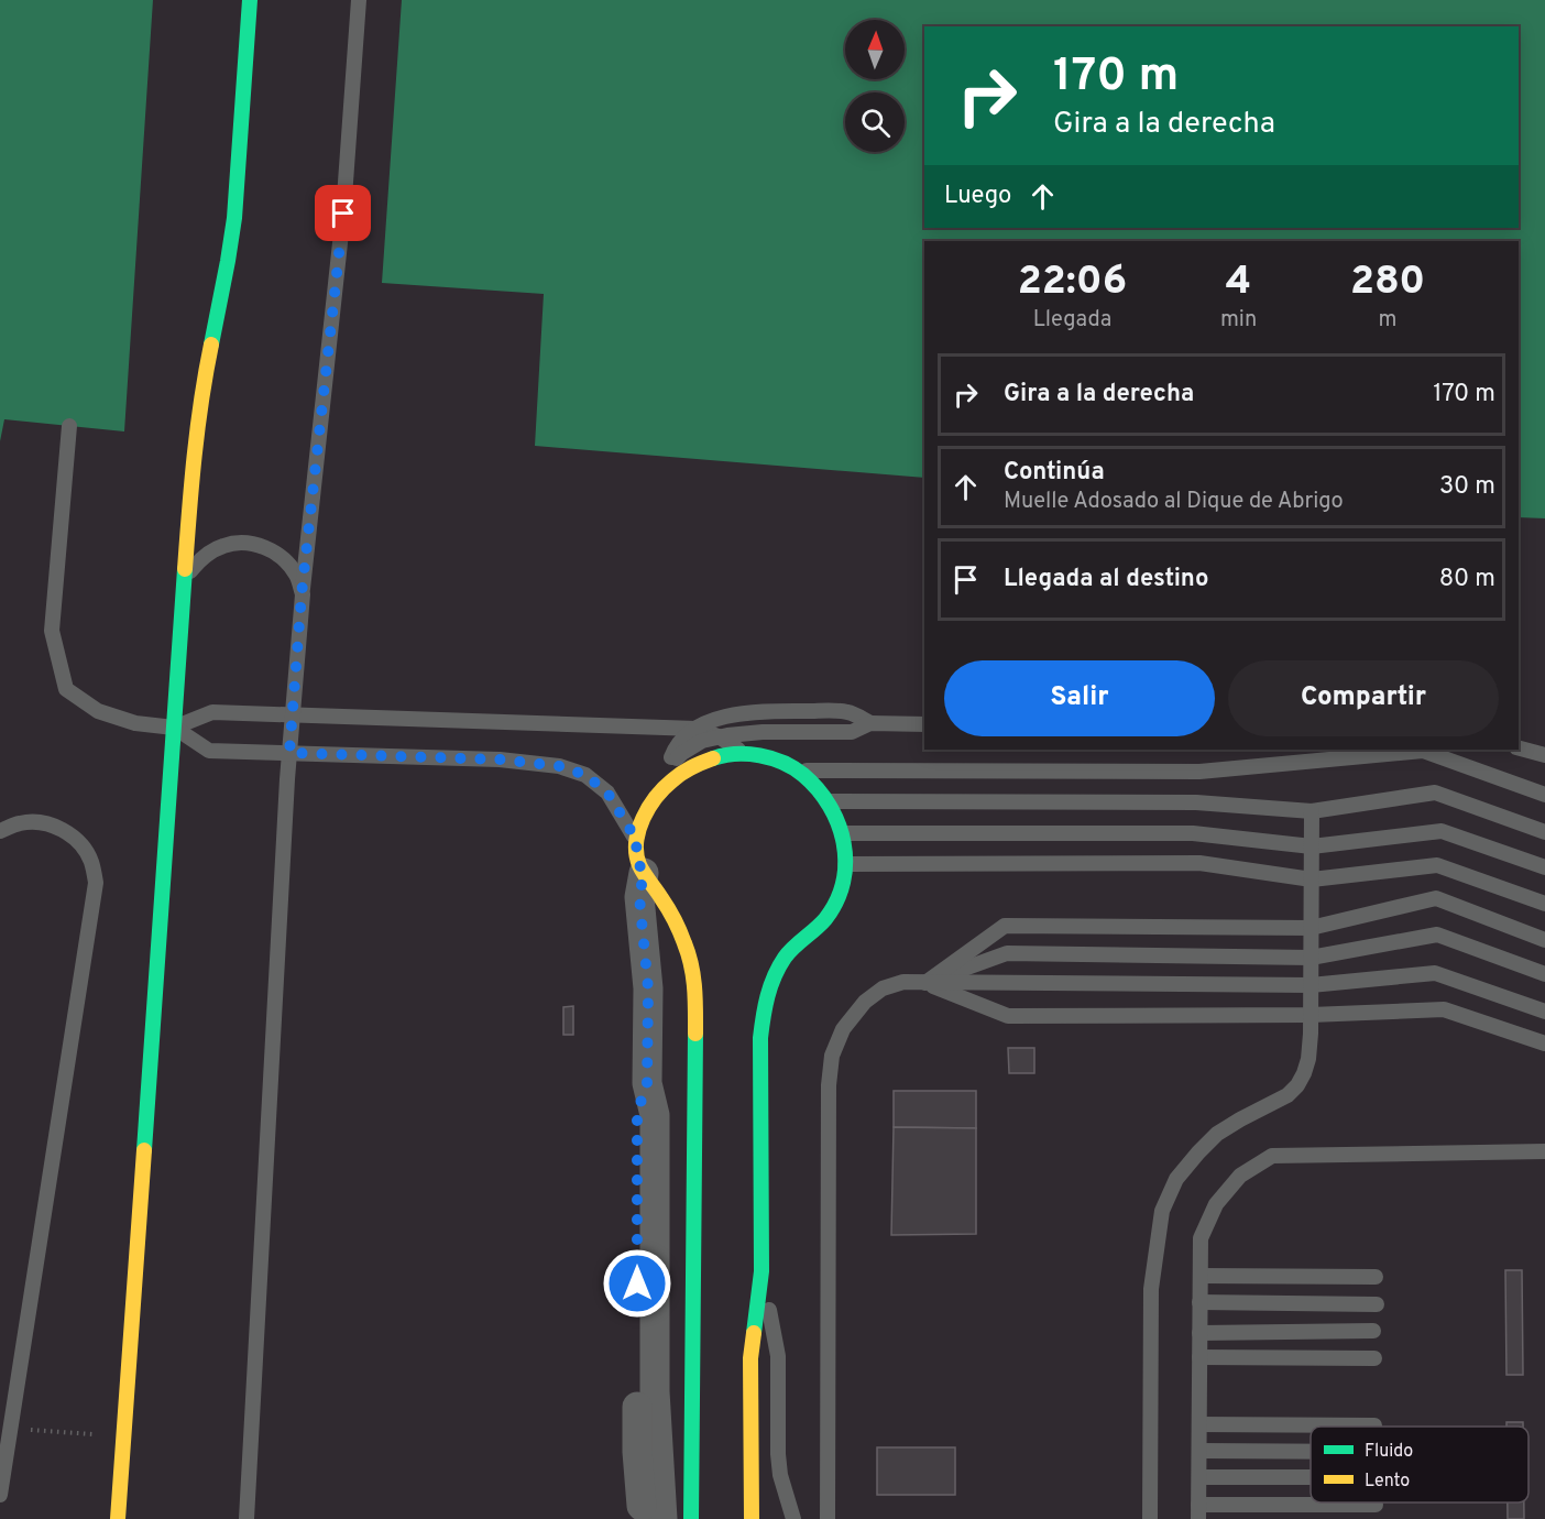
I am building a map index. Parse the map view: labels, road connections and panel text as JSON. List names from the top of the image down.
{
  "legend": ["Fluido", "Lento"],
  "north": "top",
  "page": {
    "turn": ["170 m", "Gira a la derecha"],
    "then": "Luego",
    "eta": [
      "22:06",
      "Llegada",
      "4",
      "min",
      "280",
      "m"
    ],
    "list": [
      {
        "name": "Gira a la derecha",
        "value": "170 m"
      },
      {
        "name": "Continúa",
        "note": "Muelle Adosado al Dique de Abrigo",
        "value": "30 m"
      },
      {
        "name": "Llegada al destino",
        "value": "80 m"
      }
    ],
    "buttons": ["Salir", "Compartir"]
  }
}
